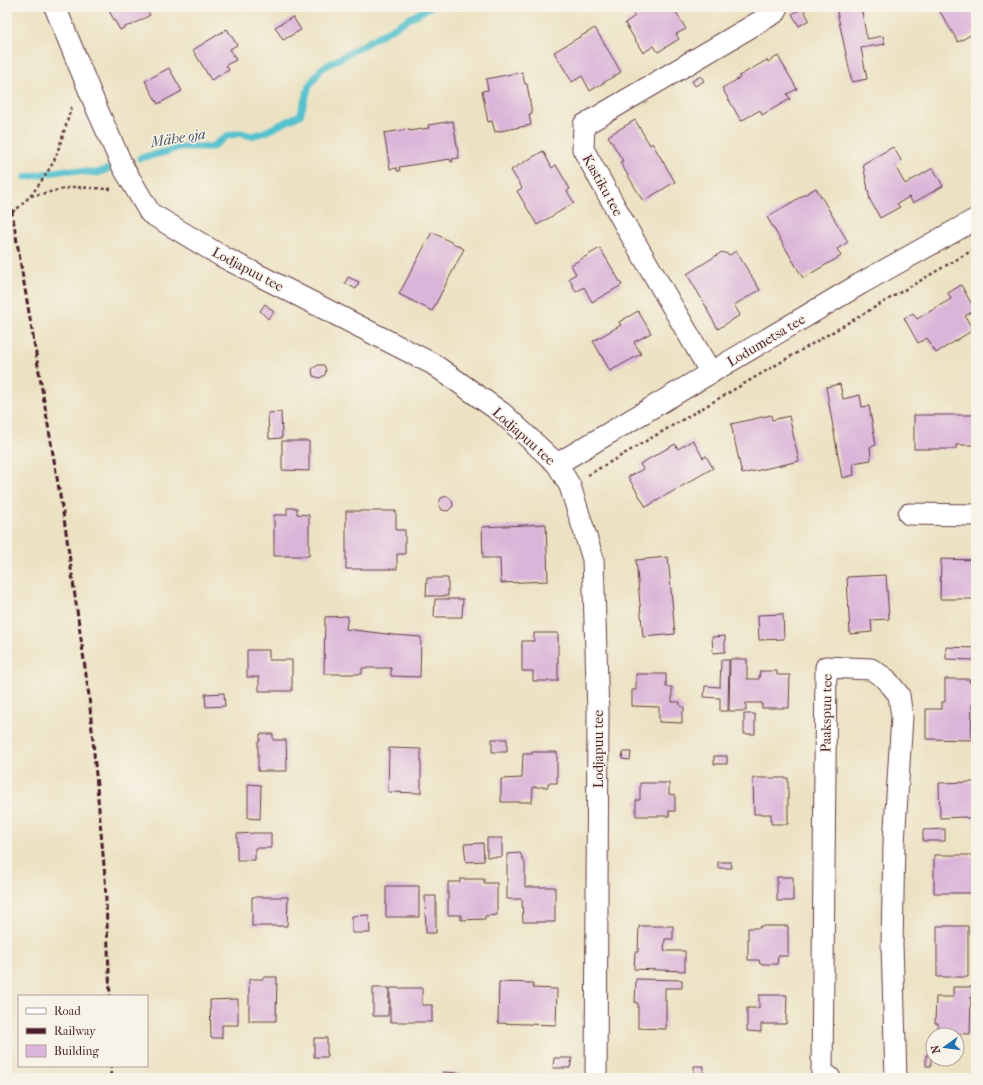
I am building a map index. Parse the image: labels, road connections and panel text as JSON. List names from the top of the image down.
{
  "streets": {
    "street": [
      "Kastiku tee",
      "Lodjapuu tee",
      "Lodumetsa tee",
      "Paakspuu tee"
    ]
  },
  "crossings": [
    ["Kastiku tee", "Lodumetsa tee"],
    ["Lodjapuu tee", "Lodumetsa tee"]
  ],
  "water": ["Mähe oja"],
  "legend": ["Road", "Railway", "Building"],
  "north": "left"
}
